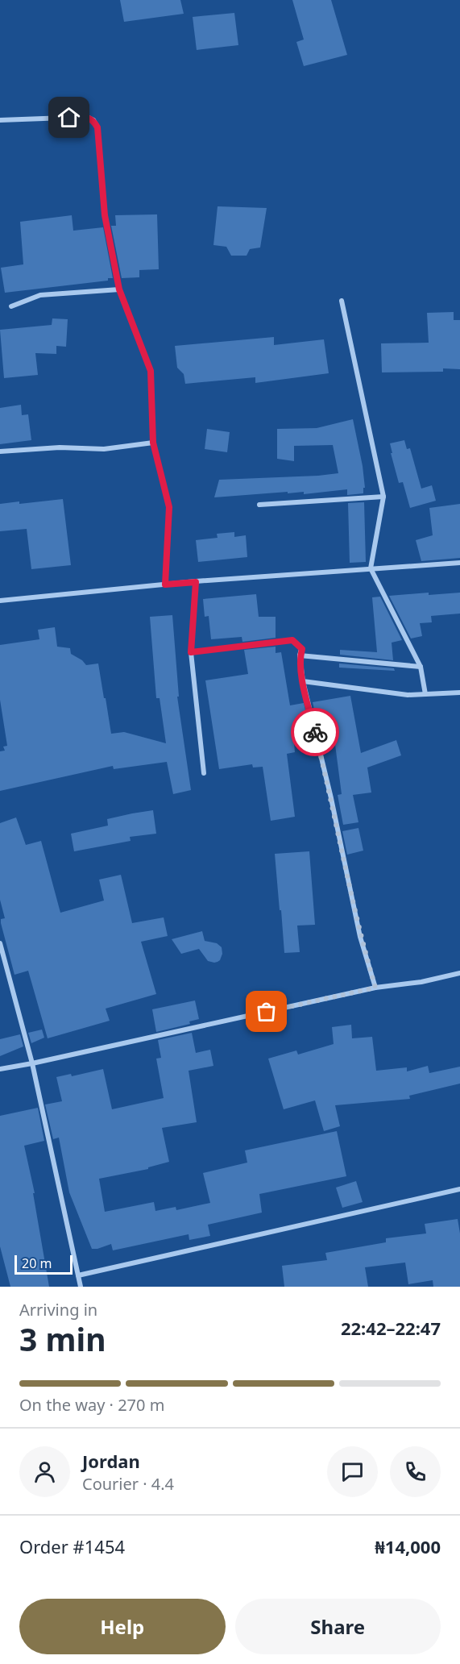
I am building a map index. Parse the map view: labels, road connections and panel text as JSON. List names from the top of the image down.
{
  "scale_bar": "20 m",
  "page": {
    "scale": "20 m",
    "heading": ["3 min", "Arriving in", "22:42–22:47"],
    "panel": [
      "Jordan",
      "Courier · 4.4",
      "Order #1454",
      "₦14,000"
    ],
    "bar": "On the way · 270 m",
    "buttons": ["Help", "Share"]
  }
}
